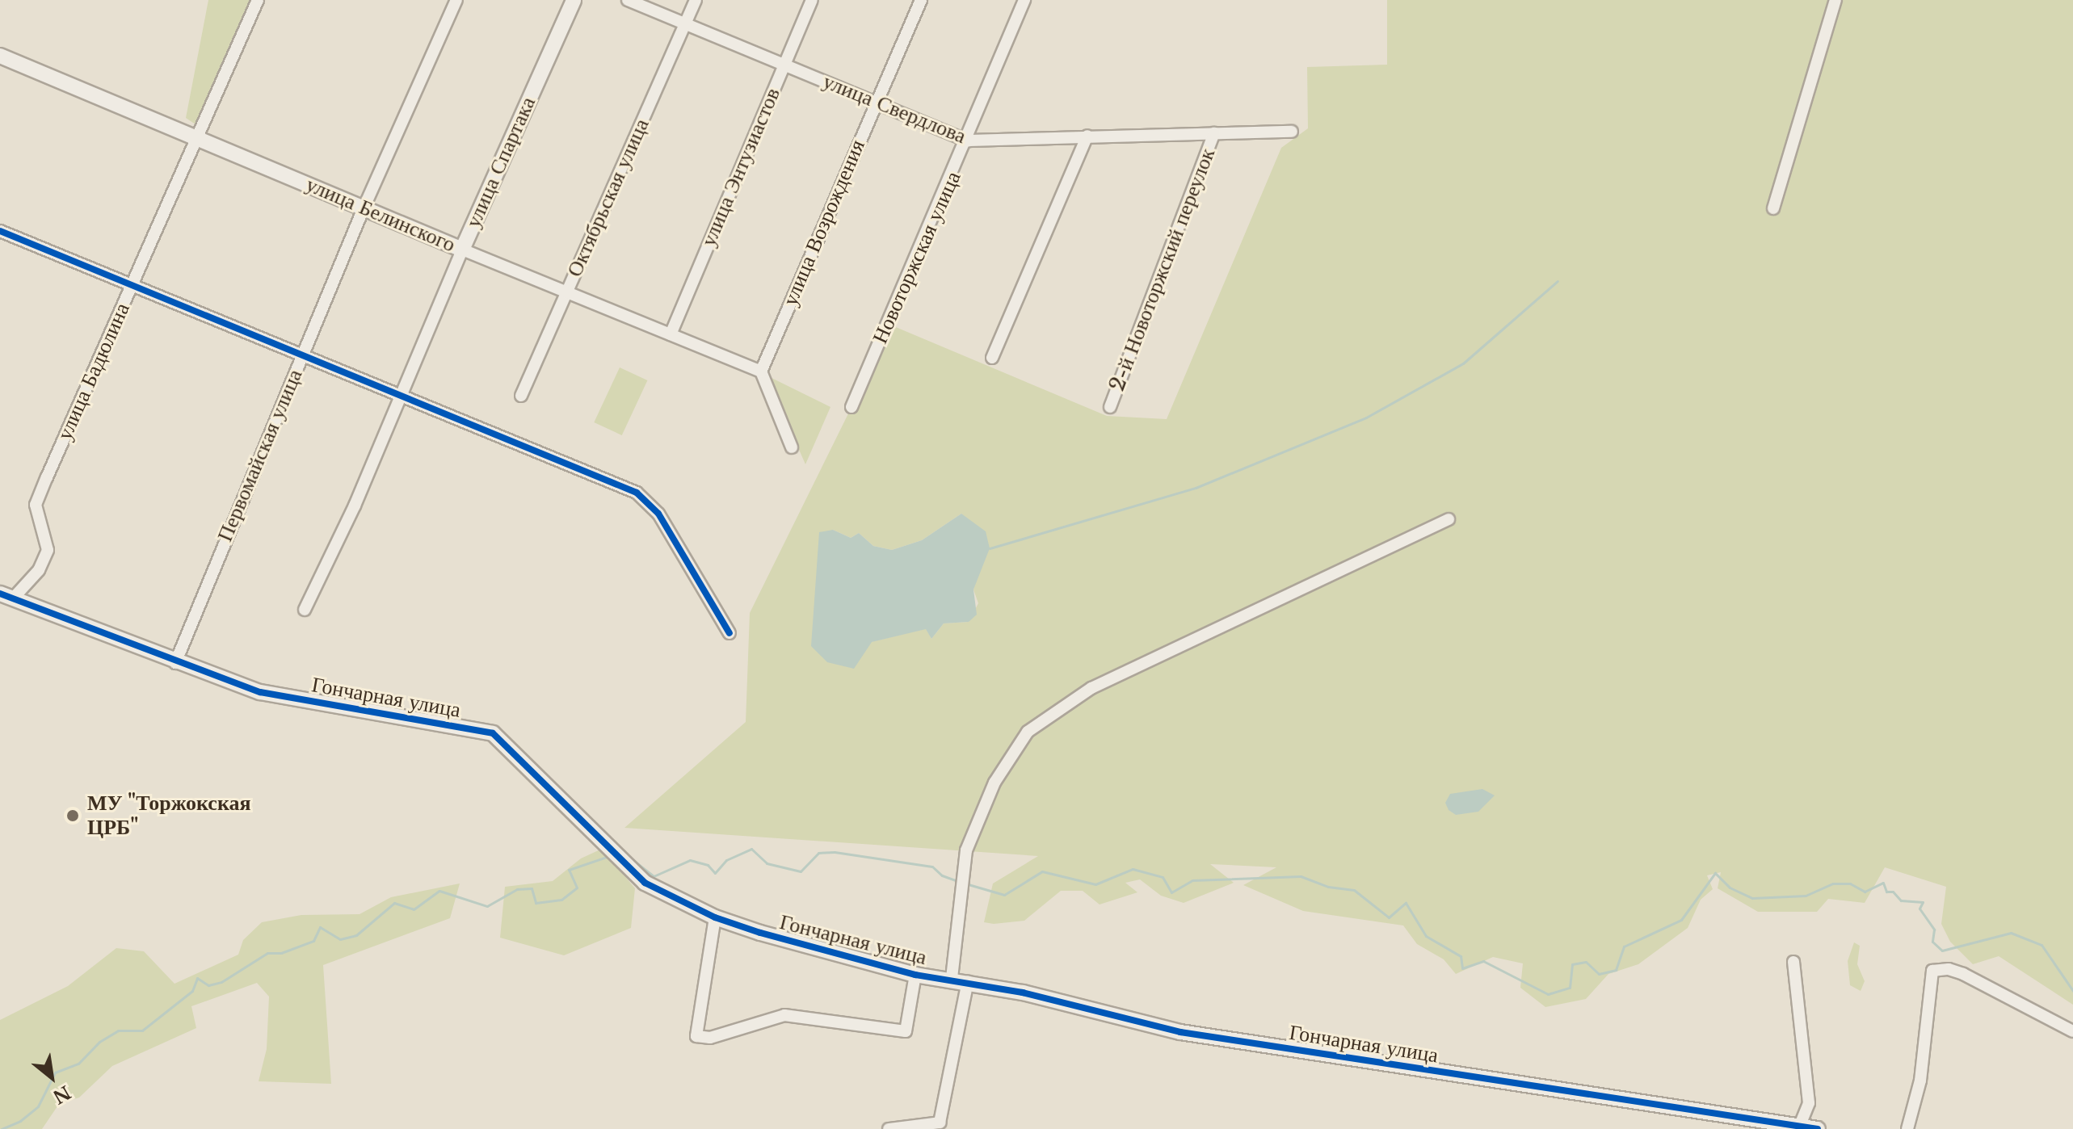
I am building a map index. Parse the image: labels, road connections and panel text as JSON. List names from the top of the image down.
{
  "streets": {
    "street": [
      "улица Свердлова",
      "улица Спартака",
      "улица Энтузиастов",
      "Октябрьская улица",
      "улица Белинского",
      "улица Возрождения",
      "Новоторжская улица",
      "2-й Новоторжский переулок",
      "улица Бадюлина",
      "Первомайская улица",
      "Гончарная улица"
    ]
  },
  "crossings": [
    ["улица Свердлова", "улица Энтузиастов"],
    ["улица Свердлова", "Октябрьская улица"],
    ["улица Свердлова", "улица Возрождения"],
    ["улица Свердлова", "Новоторжская улица"],
    ["улица Свердлова", "2-й Новоторжский переулок"],
    ["улица Спартака", "улица Белинского"],
    ["улица Энтузиастов", "улица Белинского"],
    ["Октябрьская улица", "улица Белинского"],
    ["улица Белинского", "улица Возрождения"],
    ["улица Белинского", "улица Бадюлина"],
    ["улица Белинского", "Первомайская улица"],
    ["улица Бадюлина", "Гончарная улица"],
    ["Первомайская улица", "Гончарная улица"]
  ],
  "places": ["МУ \"Торжокская ЦРБ\""],
  "north": "bottom right"
}
